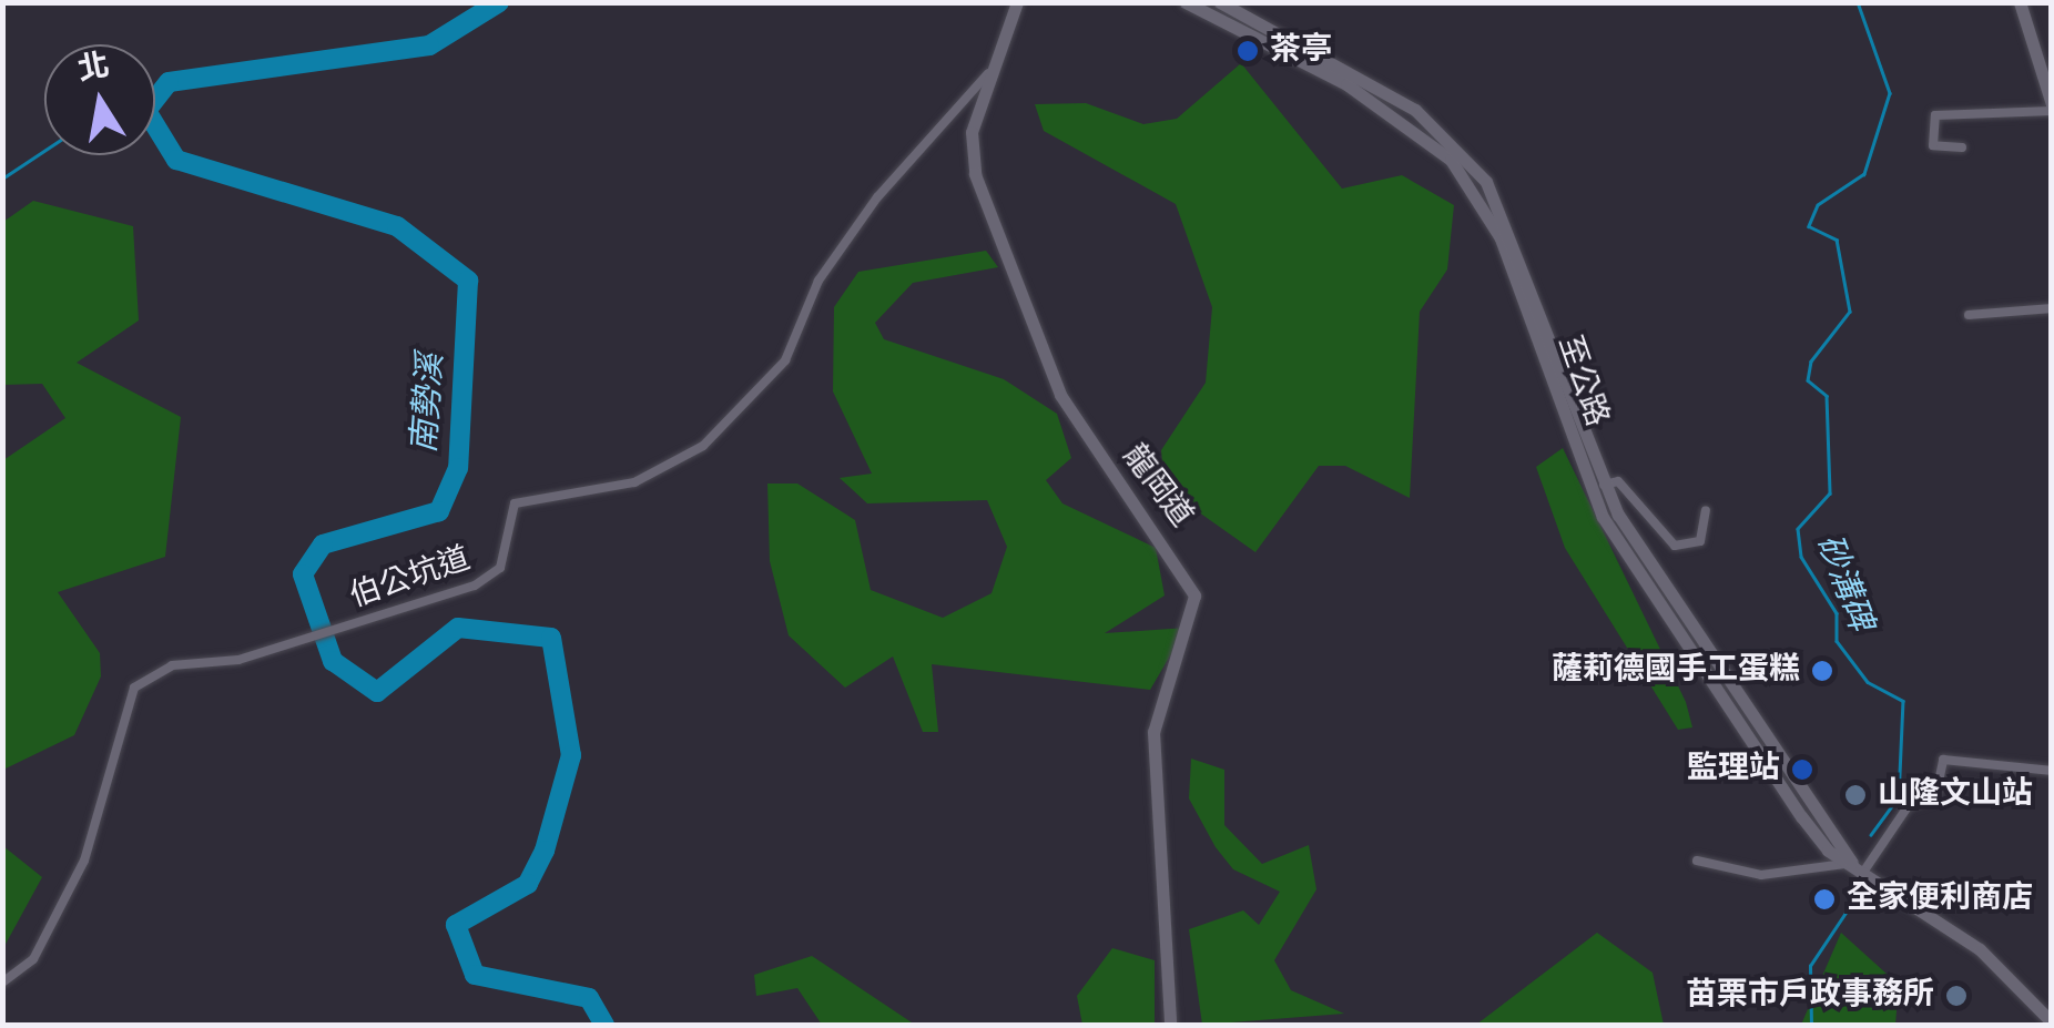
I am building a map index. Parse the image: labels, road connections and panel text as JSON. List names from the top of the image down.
{
  "streets": {
    "street": ["至公路", "龍岡道", "伯公坑道"]
  },
  "crossings": [
    ["龍岡道", "伯公坑道"]
  ],
  "water": ["南勢溪", "砂溝碑"],
  "places": [
    "茶亭",
    "薩莉德國手工蛋糕",
    "監理站",
    "山隆文山站",
    "全家便利商店",
    "苗栗市戶政事務所"
  ],
  "north": "top"
}
